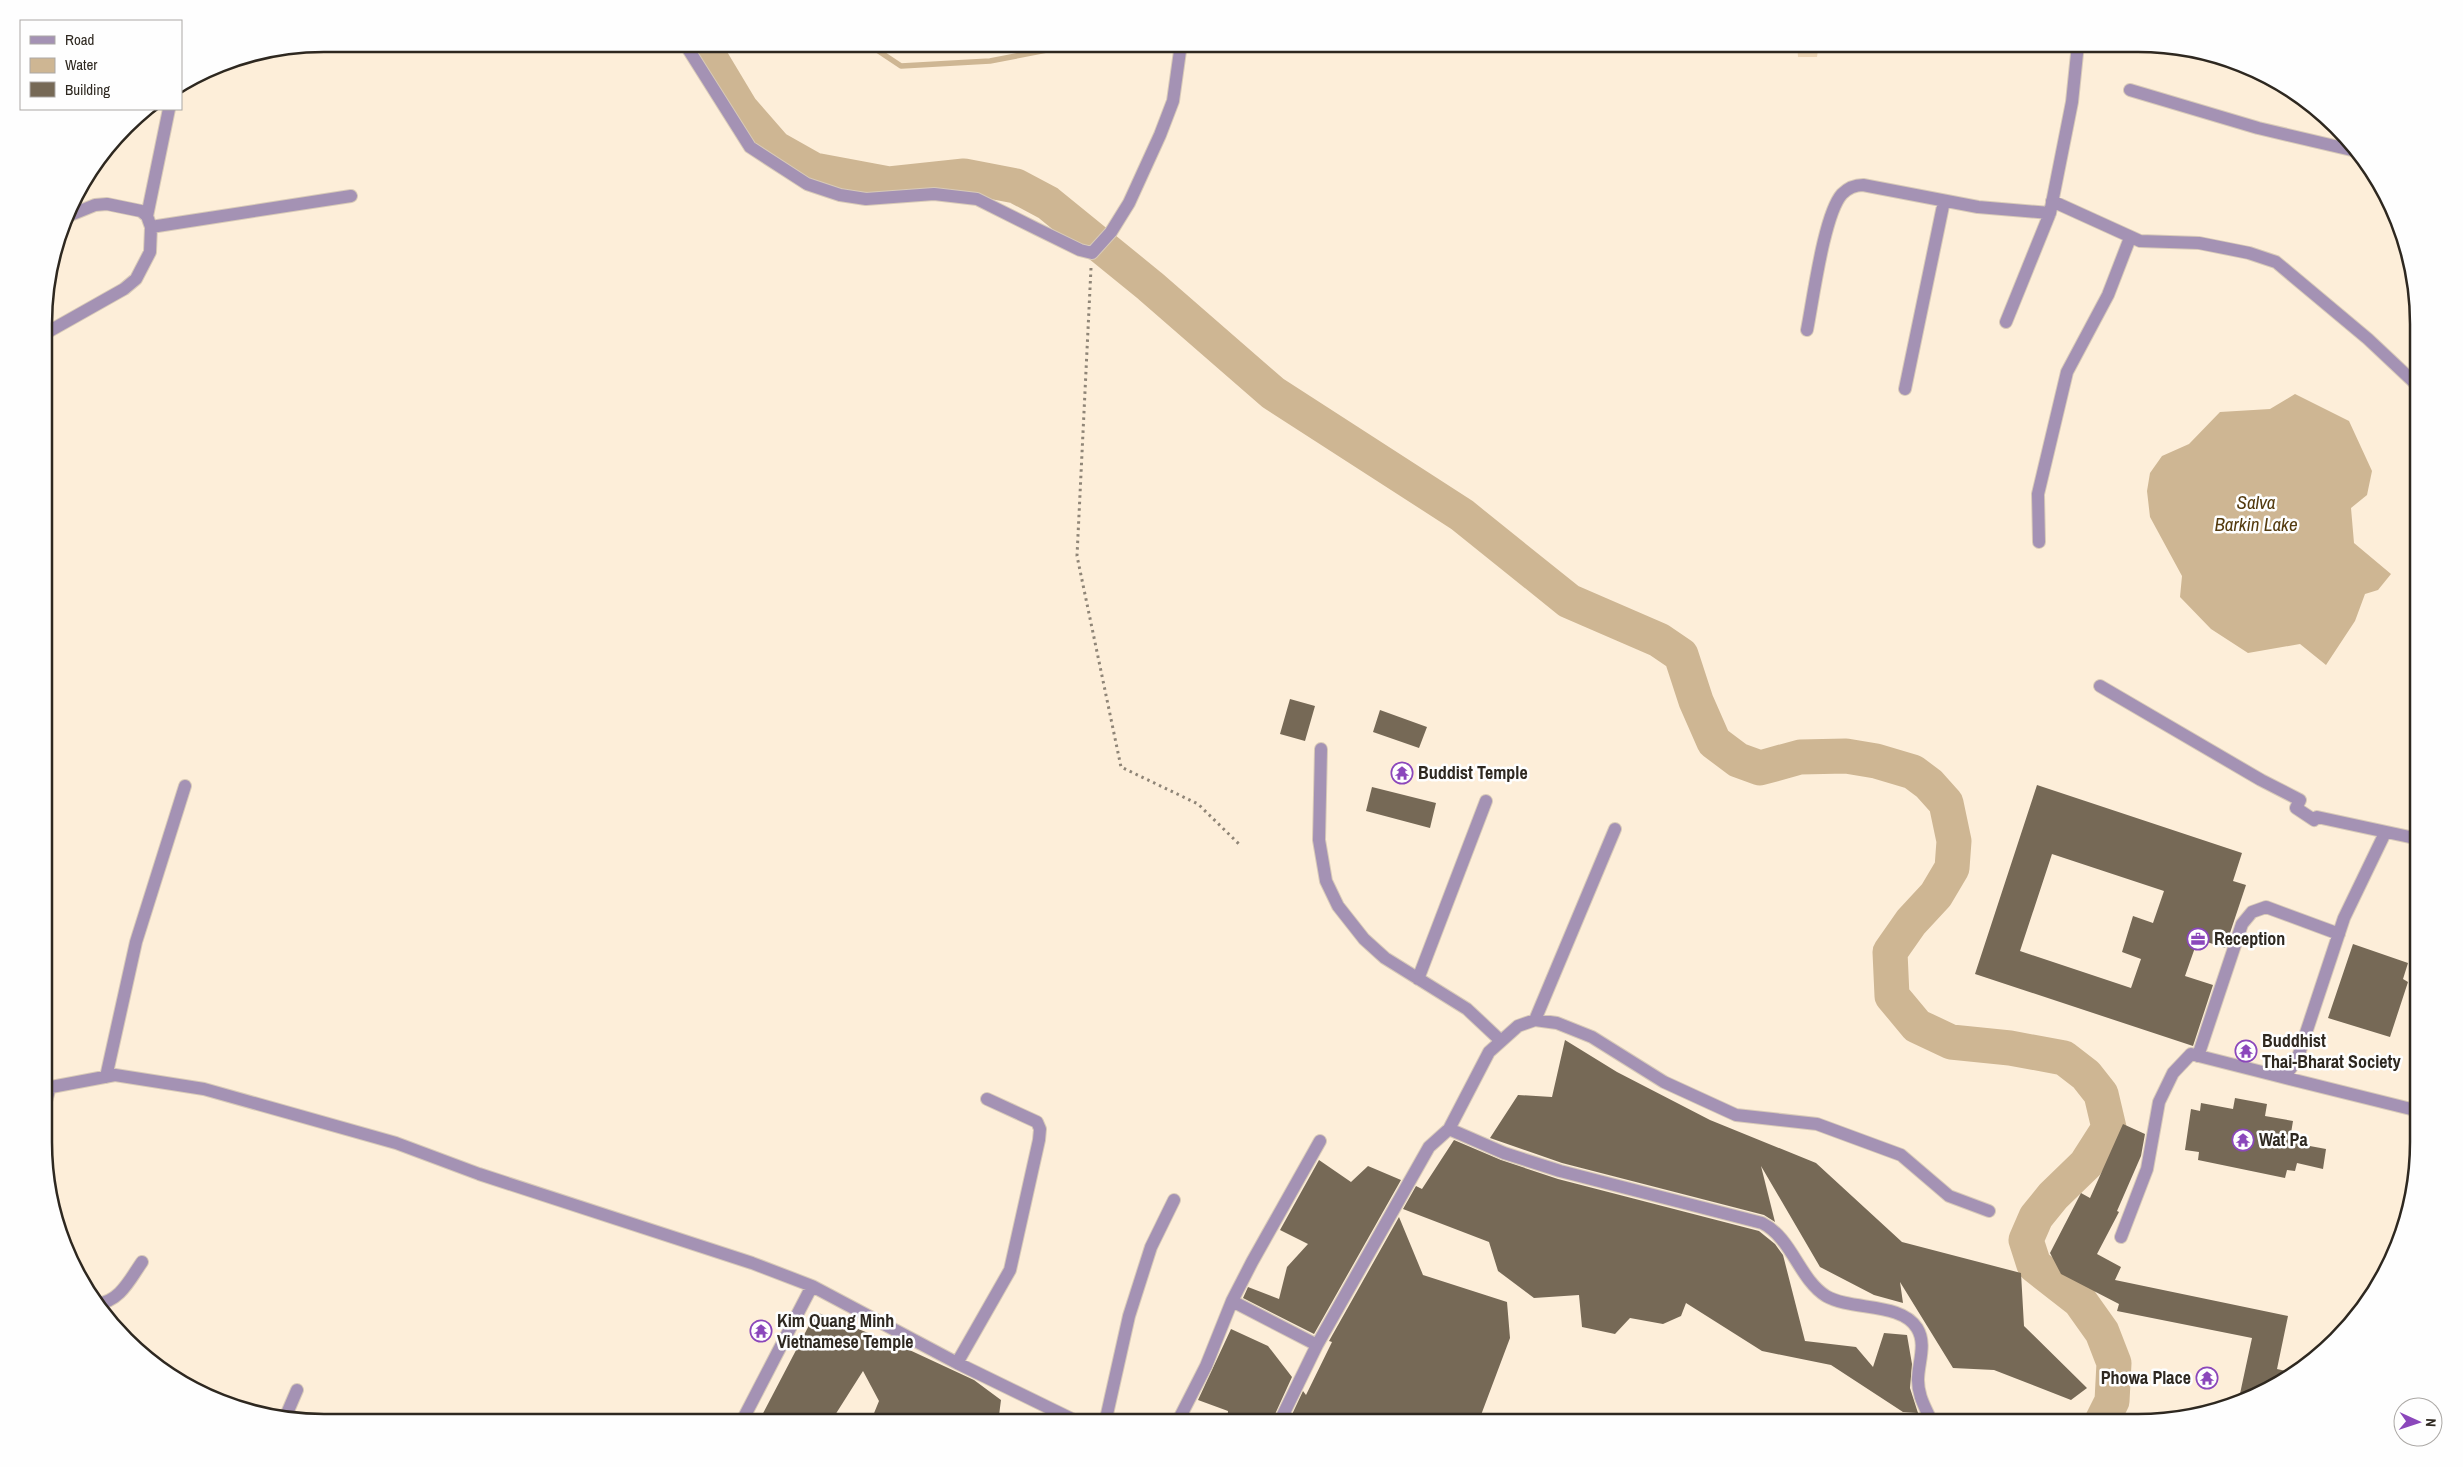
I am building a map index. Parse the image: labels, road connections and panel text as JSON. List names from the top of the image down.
{
  "water": ["Salva Barkin Lake"],
  "places": {
    "temple": [
      "Buddist Temple",
      "Buddhist Thai-Bharat Society",
      "Wat Pa",
      "Kim Quang Minh Vietnamese Temple",
      "Phowa Place"
    ],
    "office": ["Reception"]
  },
  "legend": ["Road", "Water", "Building"],
  "north": "right"
}
